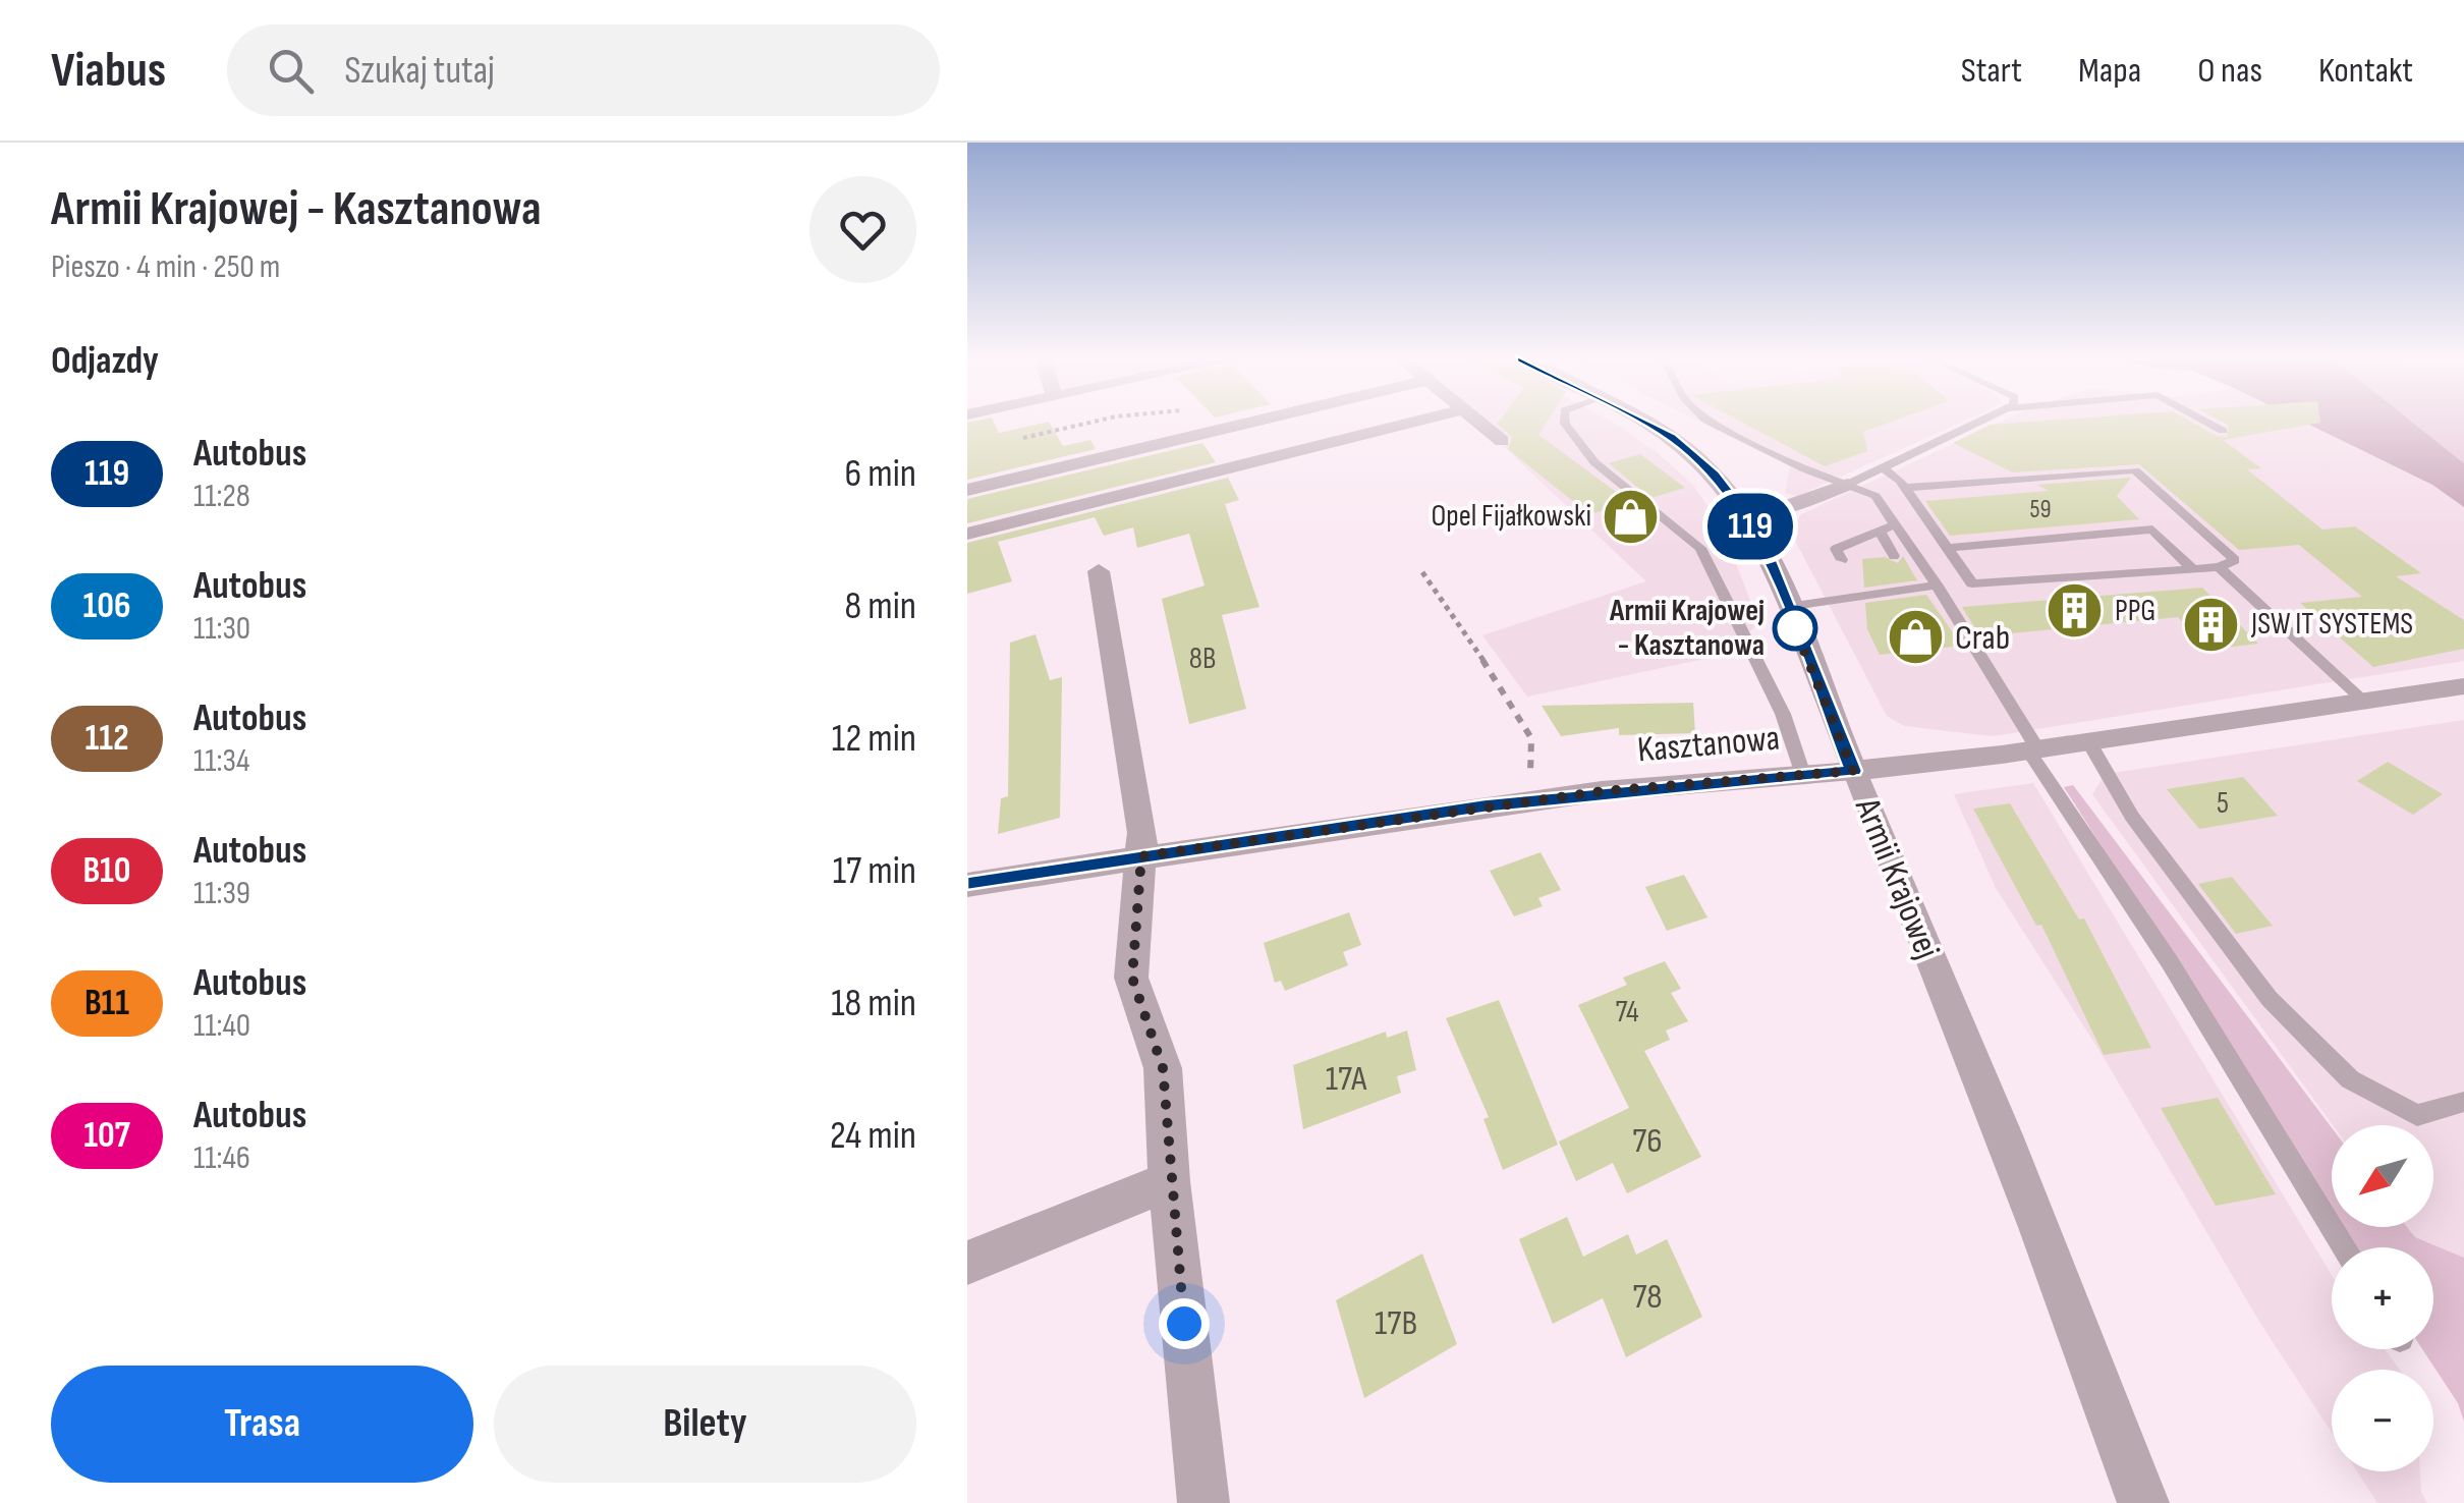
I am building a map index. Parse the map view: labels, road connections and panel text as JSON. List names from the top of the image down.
{
  "streets": {
    "street": ["Kasztanowa", "Armii Krajowej"]
  },
  "crossings": [
    ["Kasztanowa", "Armii Krajowej"]
  ],
  "places": {
    "shop": ["Opel Fijałkowski", "Crab"],
    "building": ["PPG", "JSW IT SYSTEMS"],
    "other": ["Armii Krajowej - Kasztanowa"]
  },
  "lines": ["bus line 119"],
  "house_numbers": [
    "59",
    "8B",
    "5",
    "74",
    "17A",
    "76",
    "78",
    "17B"
  ],
  "north": "bottom left",
  "page": {
    "header": "Viabus",
    "search": "Szukaj tutaj",
    "nav": [
      "Start",
      "Mapa",
      "O nas",
      "Kontakt"
    ],
    "heading": [
      ["Armii Krajowej - Kasztanowa", "Pieszo · 4 min · 250 m"],
      "Odjazdy"
    ],
    "on_map": "119",
    "list": [
      {
        "mark": "119",
        "name": "Autobus",
        "note": "11:28",
        "value": "6 min"
      },
      {
        "mark": "106",
        "name": "Autobus",
        "note": "11:30",
        "value": "8 min"
      },
      {
        "mark": "112",
        "name": "Autobus",
        "note": "11:34",
        "value": "12 min"
      },
      {
        "mark": "B10",
        "name": "Autobus",
        "note": "11:39",
        "value": "17 min"
      },
      {
        "mark": "B11",
        "name": "Autobus",
        "note": "11:40",
        "value": "18 min"
      },
      {
        "mark": "107",
        "name": "Autobus",
        "note": "11:46",
        "value": "24 min"
      }
    ],
    "map_buttons": ["+", "−"],
    "buttons": ["Trasa", "Bilety"]
  }
}
